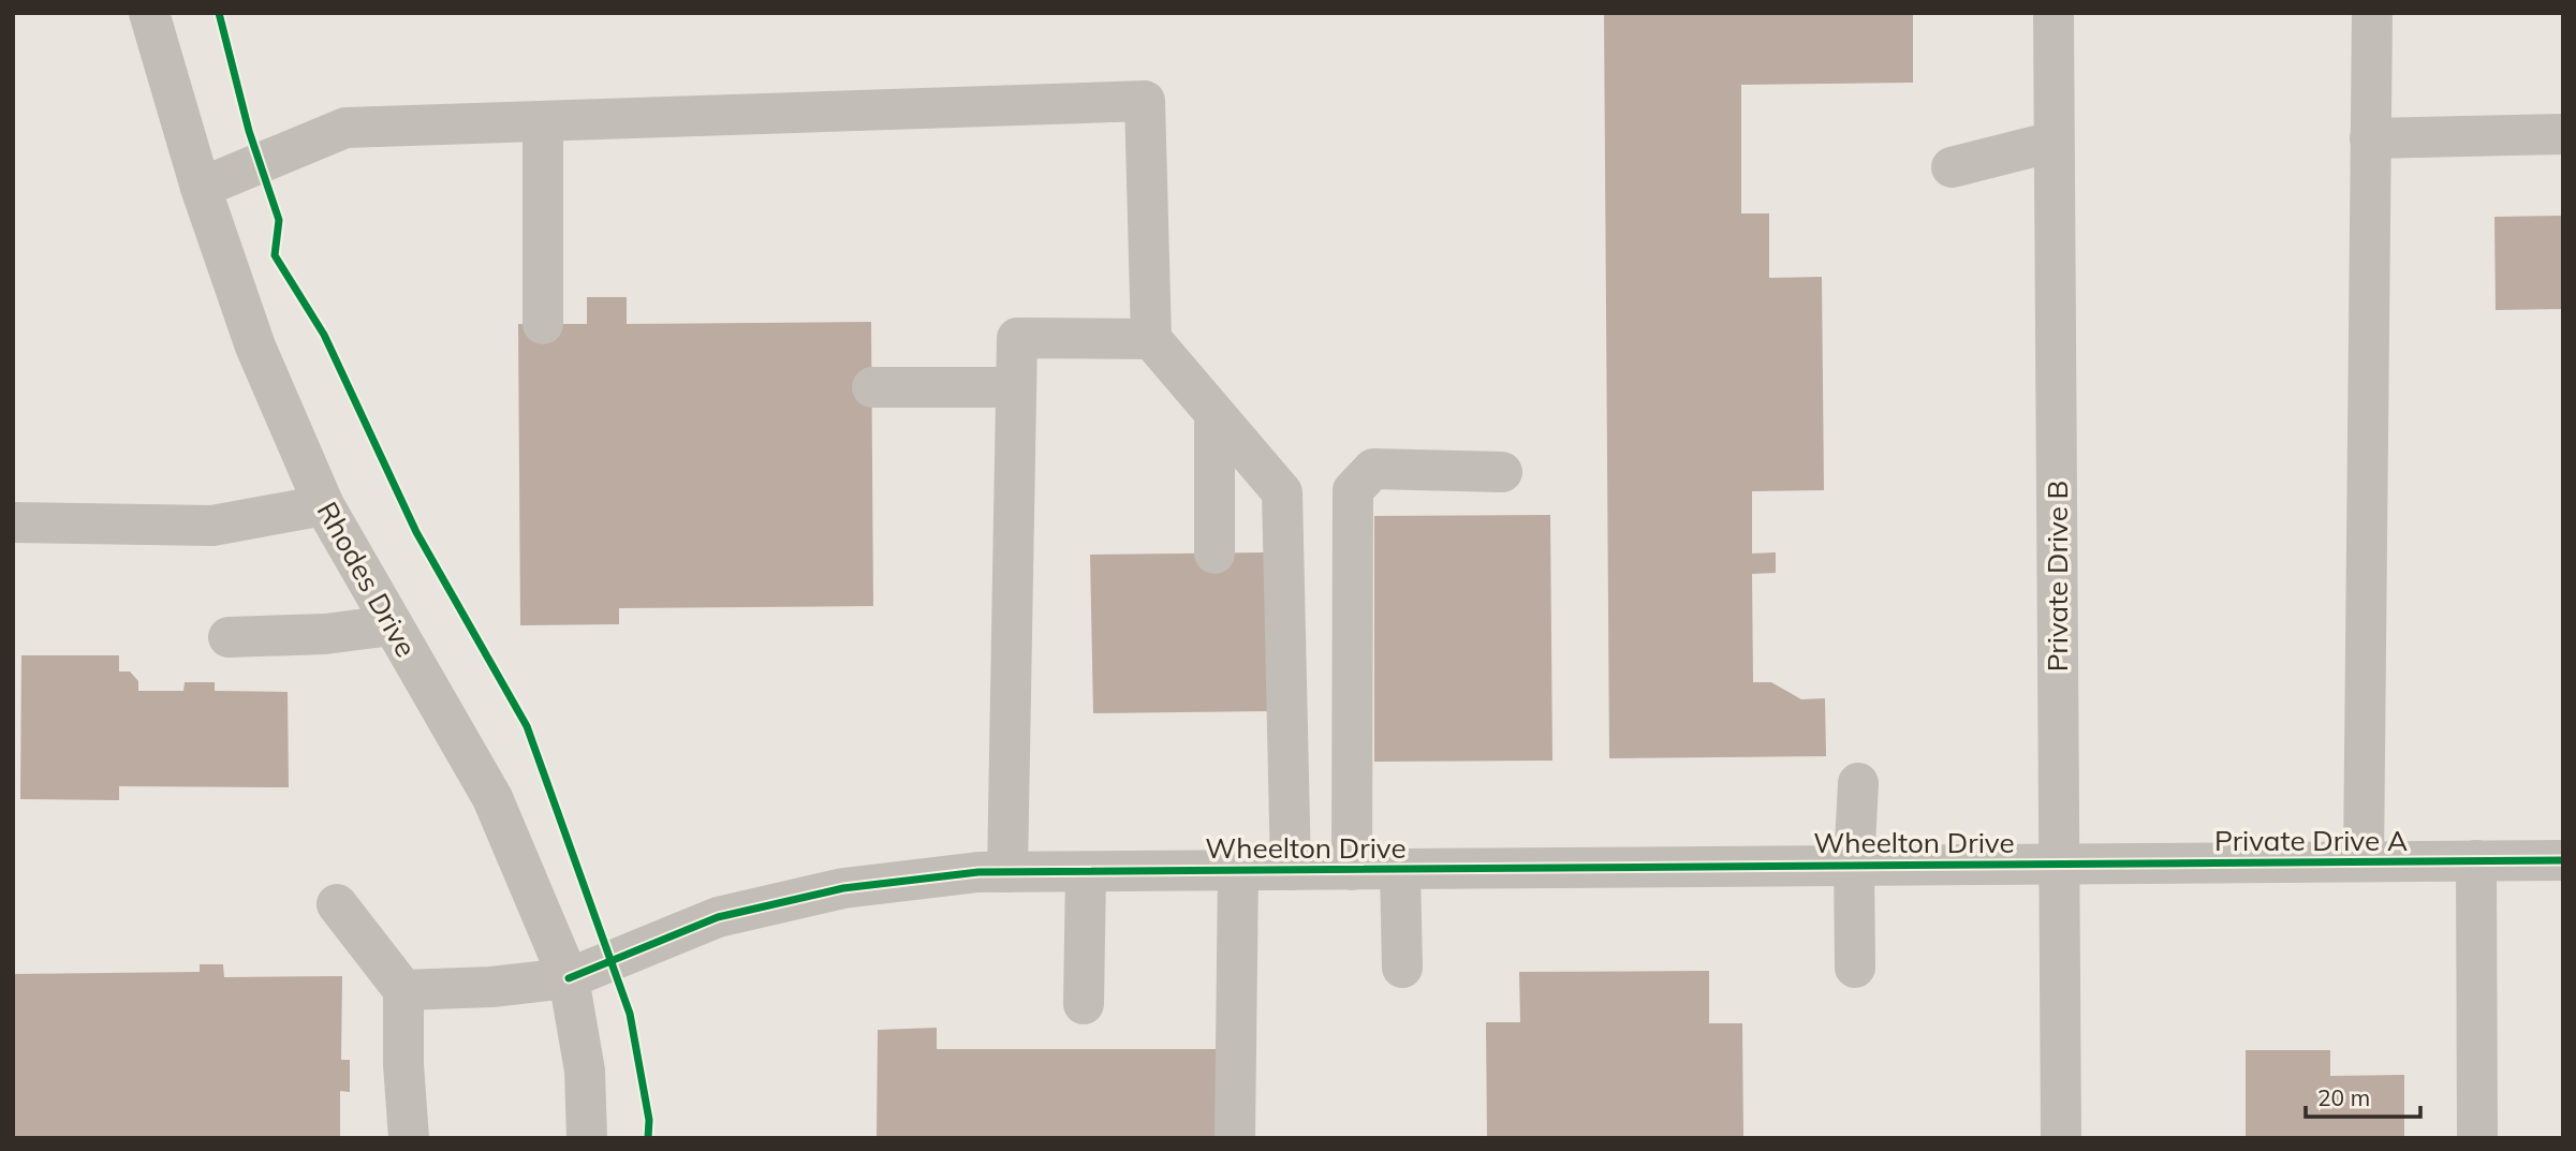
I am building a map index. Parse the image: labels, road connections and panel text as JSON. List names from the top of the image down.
{
  "streets": {
    "street": [
      "Private Drive B",
      "Rhodes Drive",
      "Private Drive A",
      "Wheelton Drive"
    ]
  },
  "crossings": [
    ["Private Drive B", "Private Drive A"],
    ["Private Drive B", "Wheelton Drive"],
    ["Rhodes Drive", "Wheelton Drive"],
    ["Private Drive A", "Wheelton Drive"]
  ],
  "scale_bar": "20 m"
}
